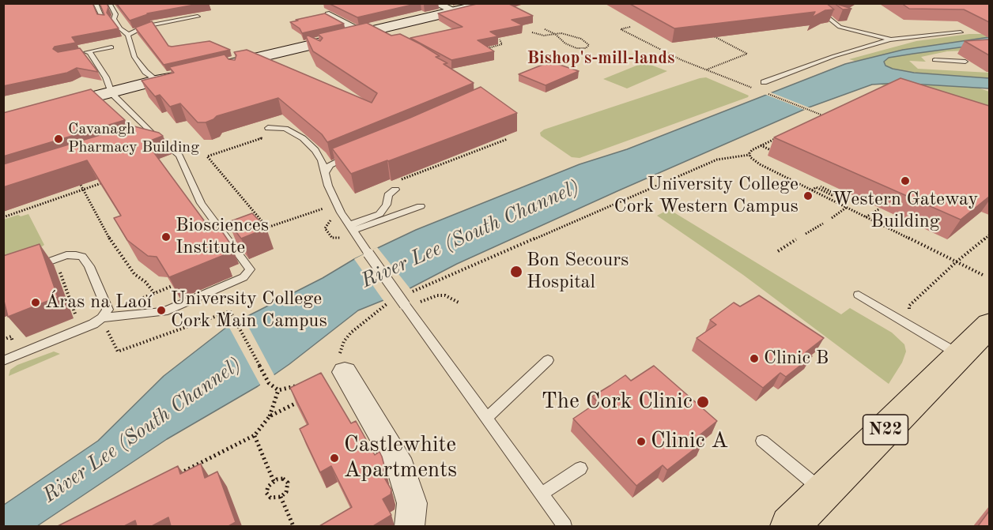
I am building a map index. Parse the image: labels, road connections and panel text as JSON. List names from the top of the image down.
{
  "streets": {
    "highway": ["N22"]
  },
  "districts": ["Bishop's-mill-lands"],
  "water": ["River Lee (South Channel)"],
  "places": [
    "Cavanagh Pharmacy Building",
    "Western Gateway Building",
    "University College Cork Western Campus",
    "Biosciences Institute",
    "Bon Secours Hospital",
    "Áras na Laoí",
    "University College Cork Main Campus",
    "Clinic B",
    "The Cork Clinic",
    "Clinic A",
    "Castlewhite Apartments"
  ]
}
